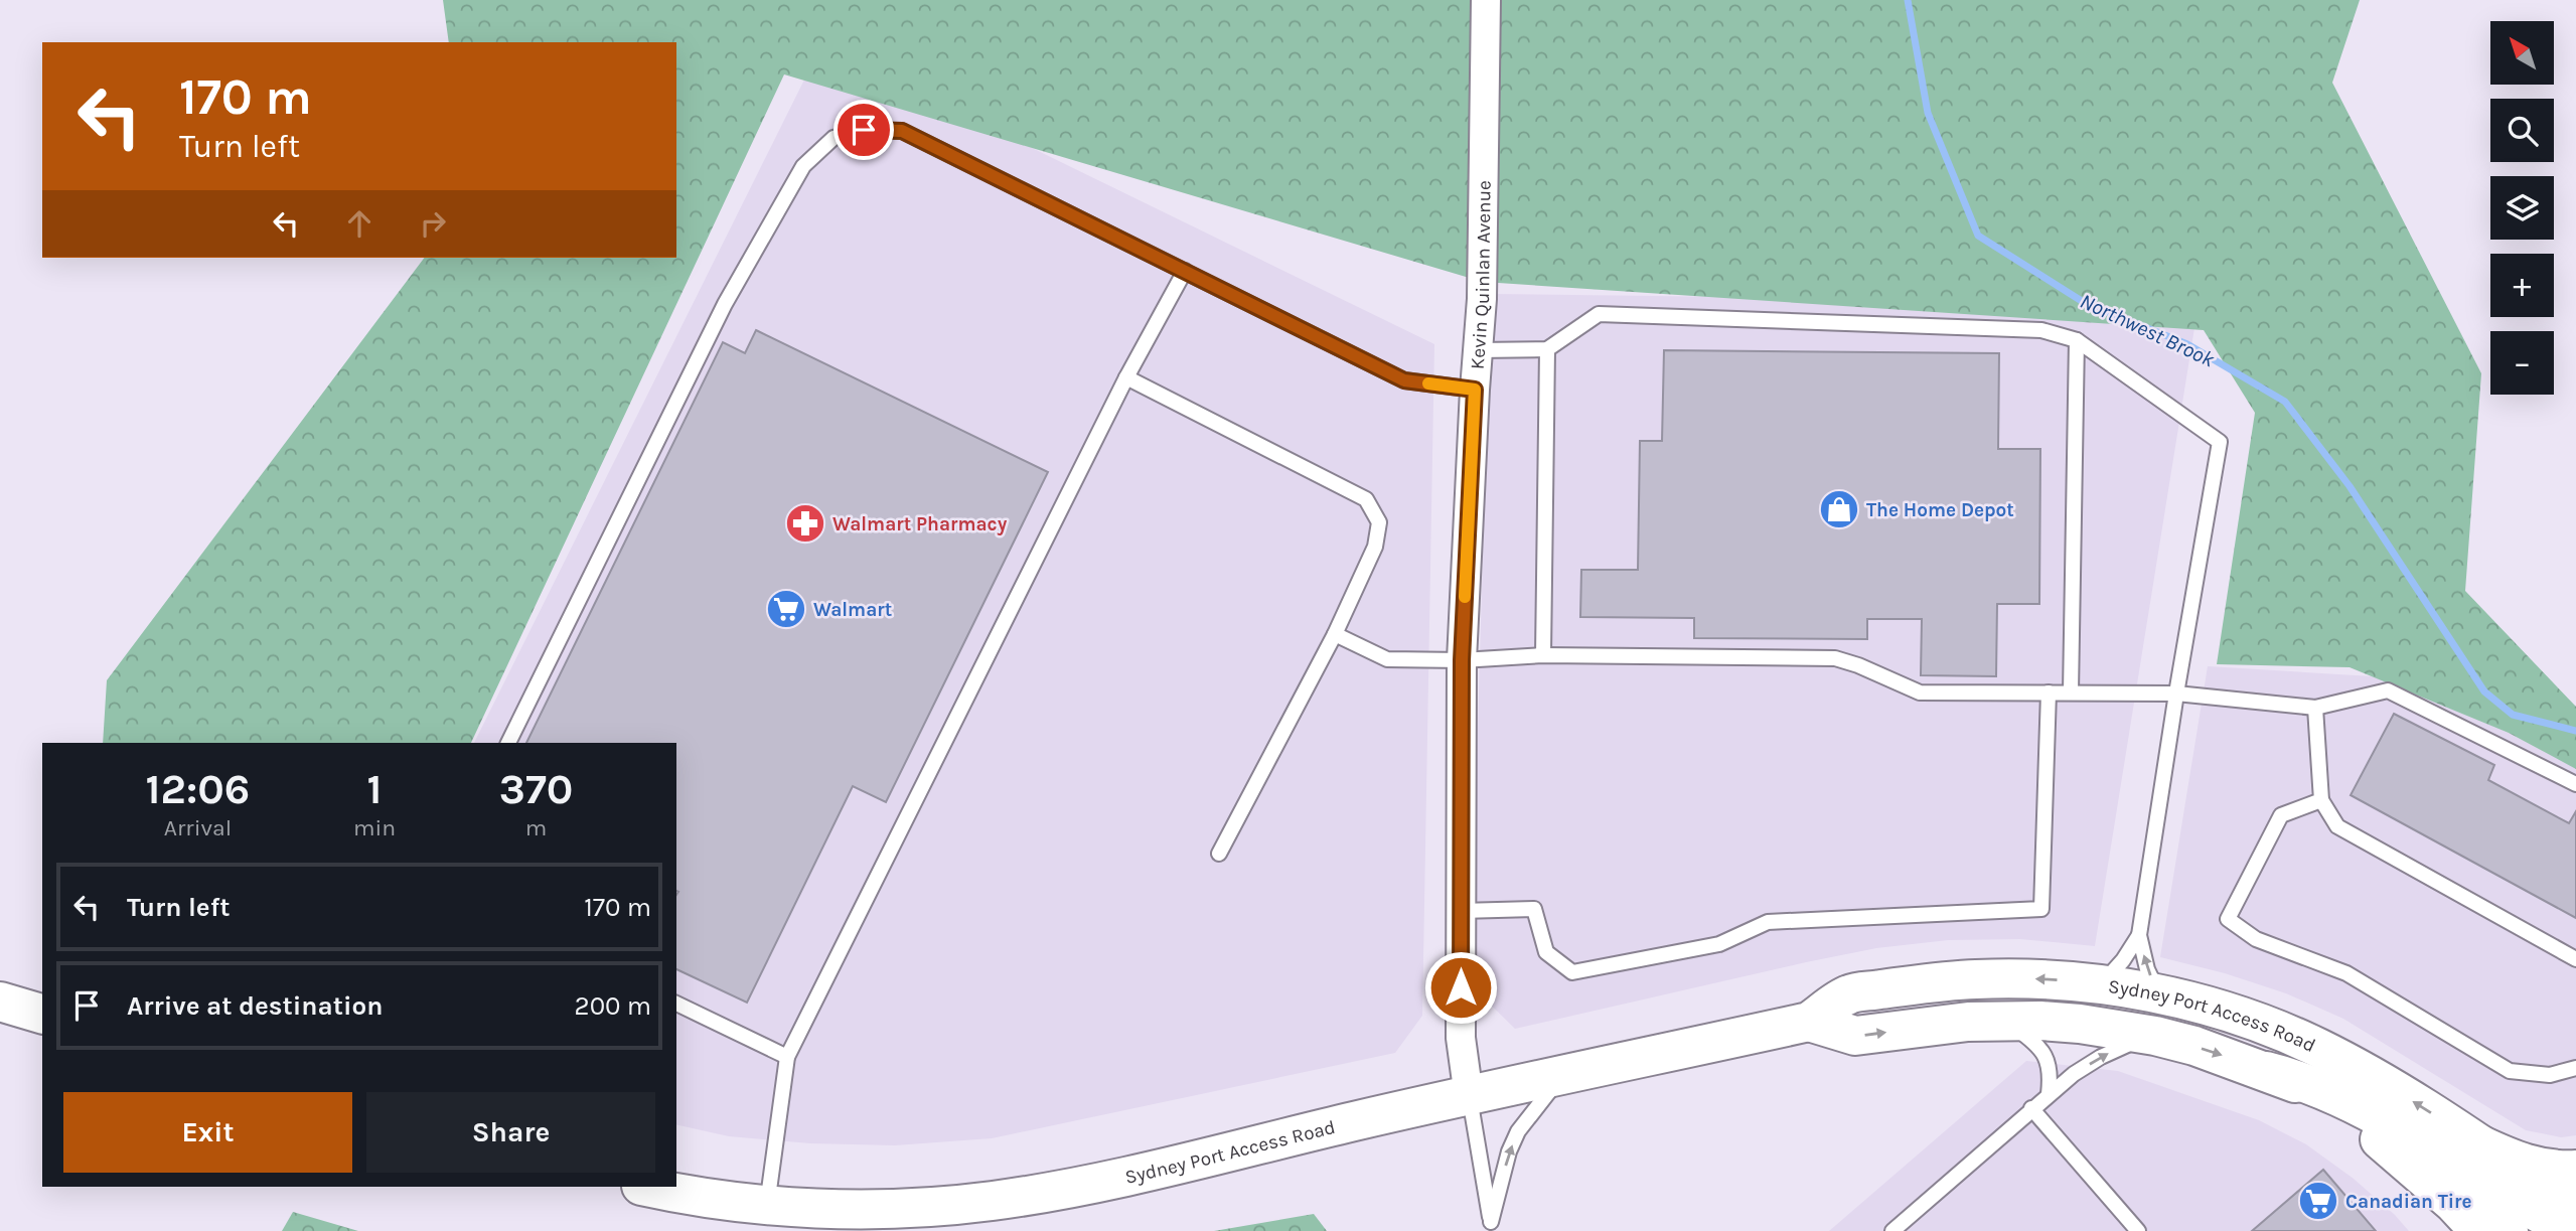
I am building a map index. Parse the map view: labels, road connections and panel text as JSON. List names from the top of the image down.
{
  "streets": {
    "main road": ["Sydney Port Access Road"],
    "street": ["Kevin Quinlan Avenue"]
  },
  "crossings": [
    ["Kevin Quinlan Avenue", "Sydney Port Access Road"]
  ],
  "water": ["Northwest Brook"],
  "places": {
    "shop": ["The Home Depot"],
    "pharmacy": ["Walmart Pharmacy"],
    "supermarket": ["Walmart", "Canadian Tire"]
  },
  "north": "top left",
  "page": {
    "map_buttons": ["+", "−"],
    "turn": ["170 m", "Turn left"],
    "eta": [
      "12:06",
      "Arrival",
      "1",
      "min",
      "370",
      "m"
    ],
    "list": [
      {
        "name": "Turn left",
        "value": "170 m"
      },
      {
        "name": "Arrive at destination",
        "value": "200 m"
      }
    ],
    "buttons": ["Exit", "Share"]
  }
}
